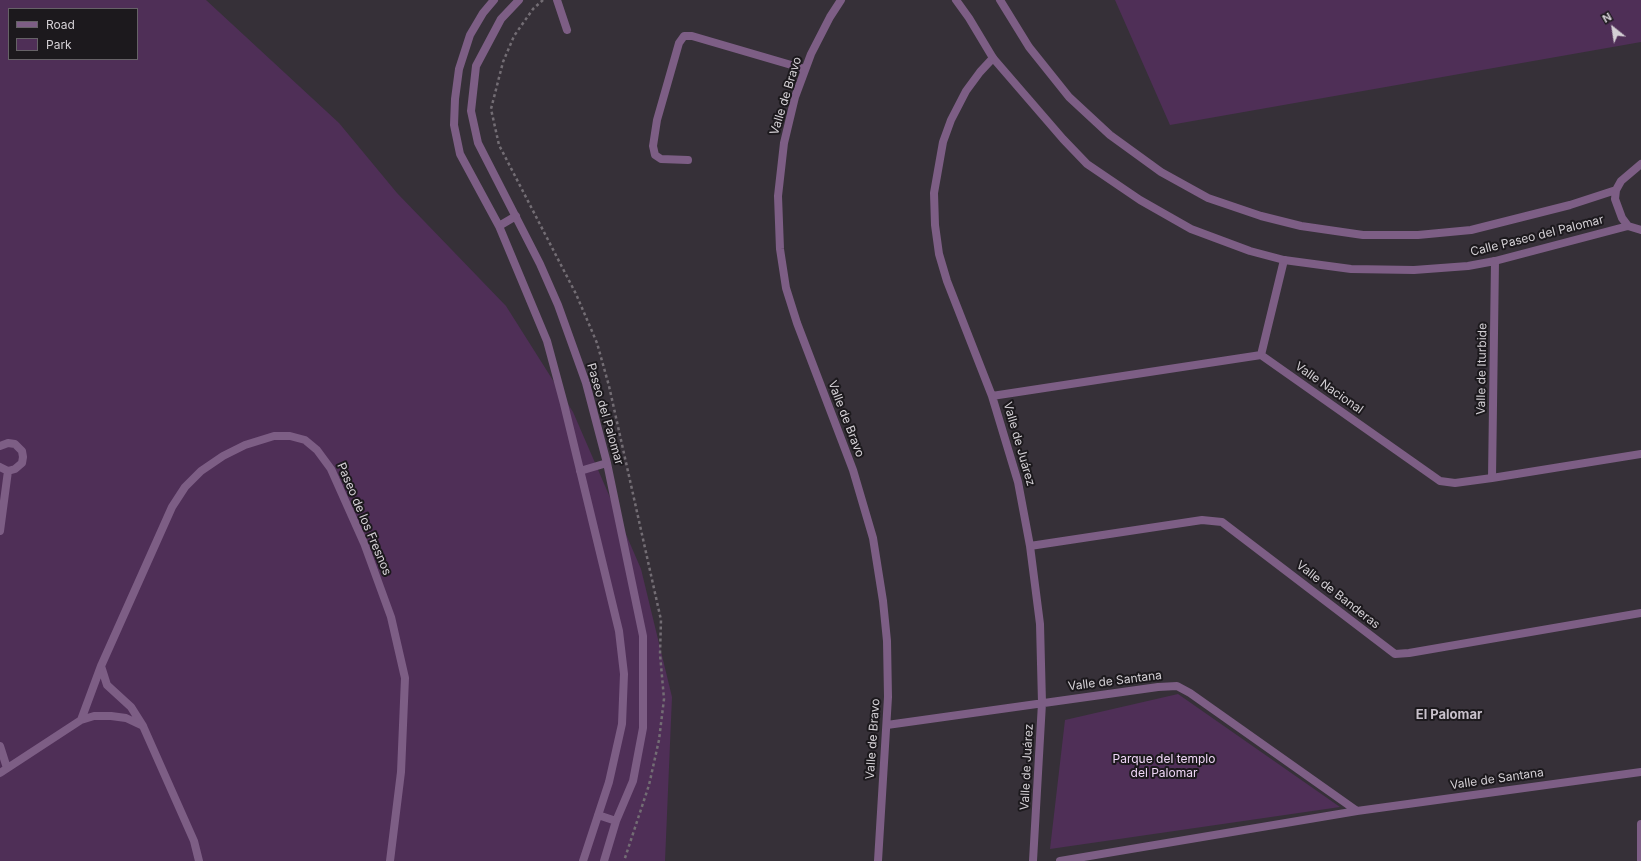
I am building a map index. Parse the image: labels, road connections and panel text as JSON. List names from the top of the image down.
{
  "streets": {
    "street": [
      "Valle de Bravo",
      "Calle Paseo del Palomar",
      "Valle de Iturbide",
      "Valle Nacional",
      "Paseo del Palomar",
      "Valle de Juárez",
      "Paseo de los Fresnos",
      "Valle de Banderas",
      "Valle de Santana"
    ]
  },
  "crossings": [
    ["Valle de Bravo", "Valle de Santana"],
    ["Calle Paseo del Palomar", "Valle de Iturbide"],
    ["Calle Paseo del Palomar", "Valle de Juárez"],
    ["Valle de Iturbide", "Valle Nacional"],
    ["Valle de Juárez", "Valle de Banderas"],
    ["Valle de Juárez", "Valle de Santana"]
  ],
  "districts": ["El Palomar"],
  "parks": ["Parque del templo del Palomar"],
  "legend": ["Road", "Park"],
  "north": "top left"
}
